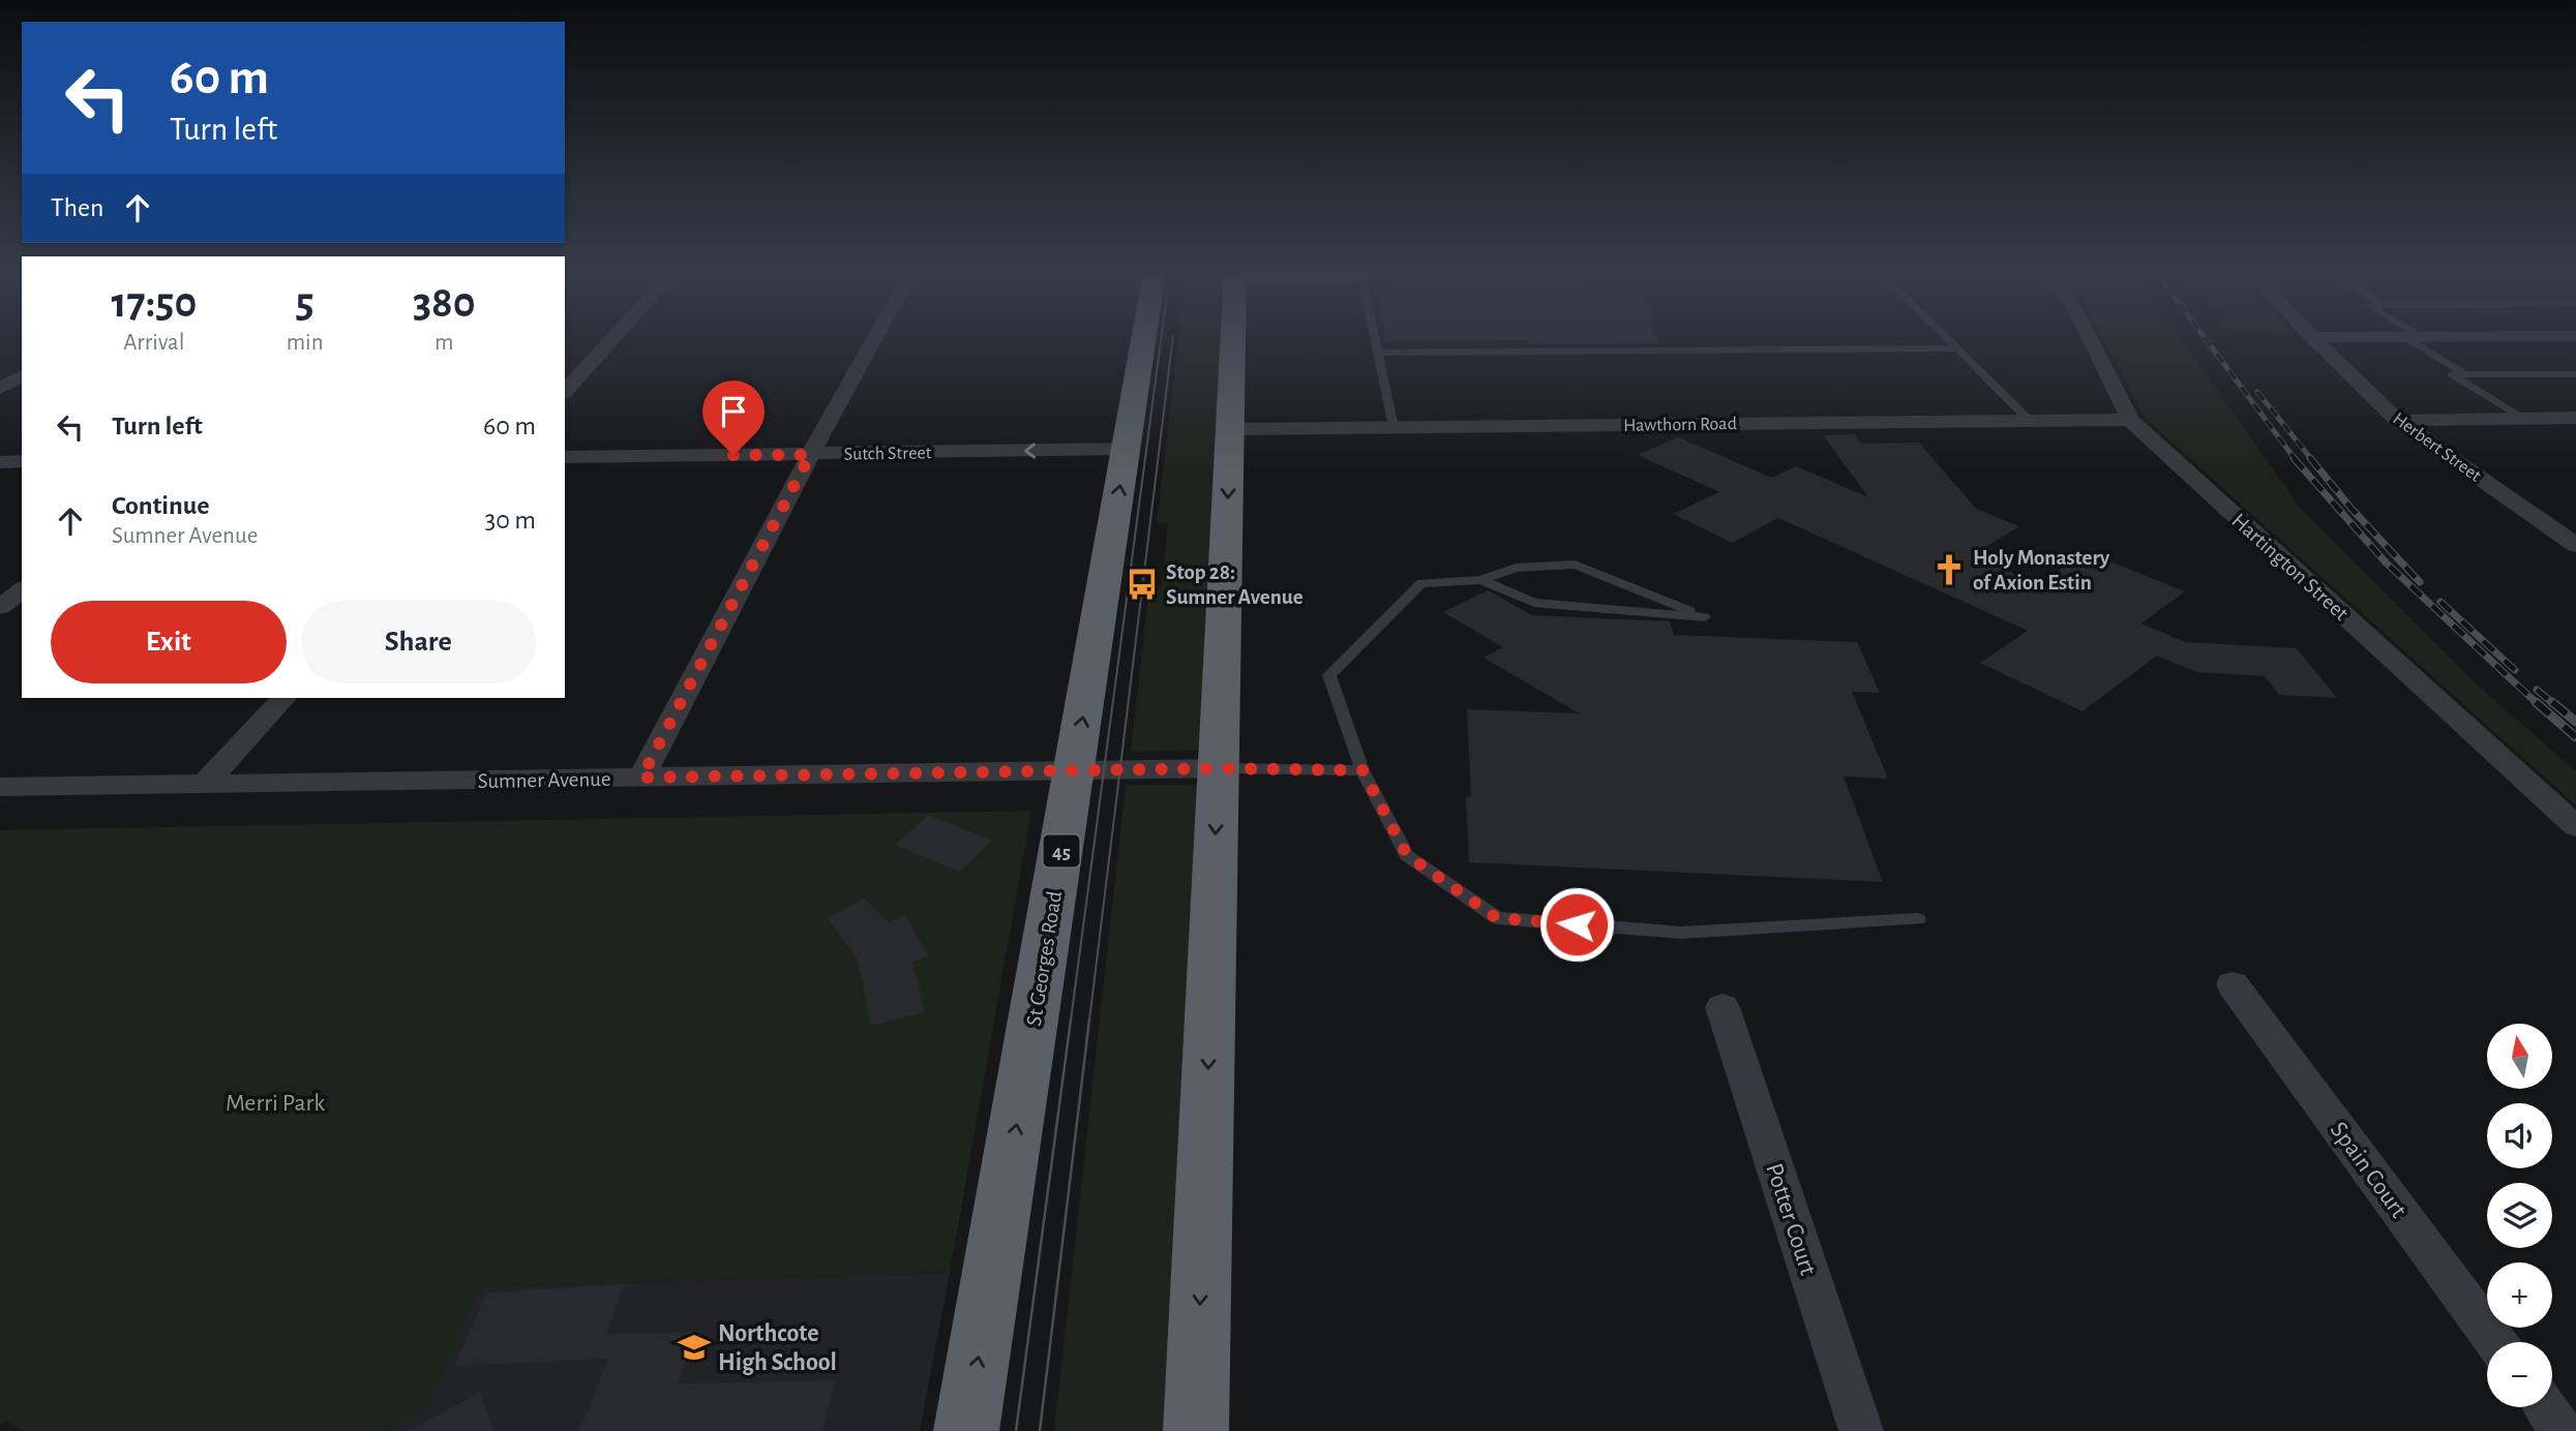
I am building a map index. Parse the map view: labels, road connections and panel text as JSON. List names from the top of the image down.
{
  "streets": {
    "highway": ["45", "St Georges Road"],
    "street": [
      "Hawthorn Road",
      "Herbert Street",
      "Sutch Street",
      "Hartington Street",
      "Sumner Avenue",
      "Spain Court",
      "Potter Court"
    ]
  },
  "crossings": [
    ["Hawthorn Road", "Hartington Street"],
    ["Sutch Street", "St Georges Road"],
    ["Sumner Avenue", "St Georges Road"]
  ],
  "one_way": ["Sutch Street"],
  "parks": ["Merri Park"],
  "places": {
    "church": ["Holy Monastery of Axion Estin"],
    "bus stop": ["Stop 28: Sumner Avenue"],
    "school or university": ["Northcote High School"]
  },
  "north": "top",
  "page": {
    "turn": ["60 m", "Turn left"],
    "then": "Then",
    "eta": [
      "17:50",
      "Arrival",
      "5",
      "min",
      "380",
      "m"
    ],
    "list": [
      {
        "name": "Turn left",
        "value": "60 m"
      },
      {
        "name": "Continue",
        "note": "Sumner Avenue",
        "value": "30 m"
      }
    ],
    "buttons": ["Exit", "Share"],
    "map_buttons": ["+", "−"]
  }
}
